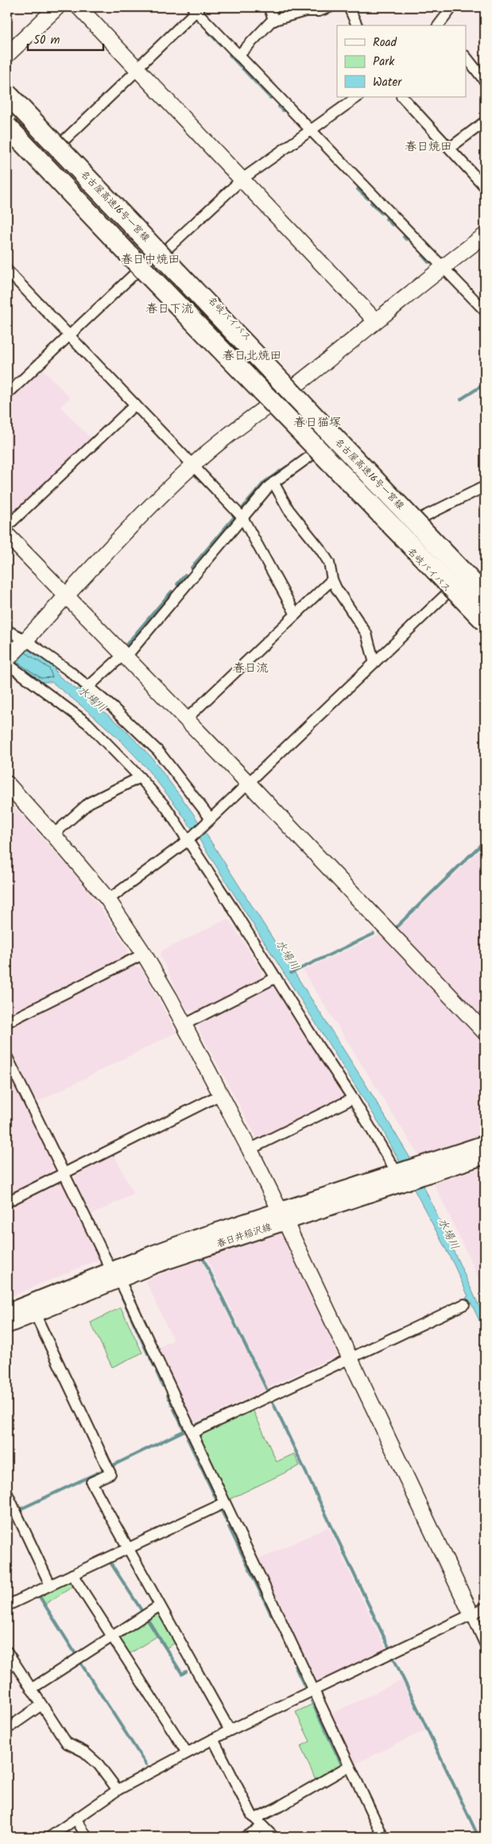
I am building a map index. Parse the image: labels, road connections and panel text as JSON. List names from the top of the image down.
{
  "streets": {
    "highway": ["名古屋高速16号一宮線", "名岐バイパス"],
    "main road": ["春日井稲沢線"]
  },
  "districts": [
    "春日焼田",
    "春日中焼田",
    "春日下流",
    "春日北焼田",
    "春日猫塚",
    "春日流"
  ],
  "water": ["水場川"],
  "legend": ["Road", "Park", "Water"],
  "scale_bar": "50 m"
}
